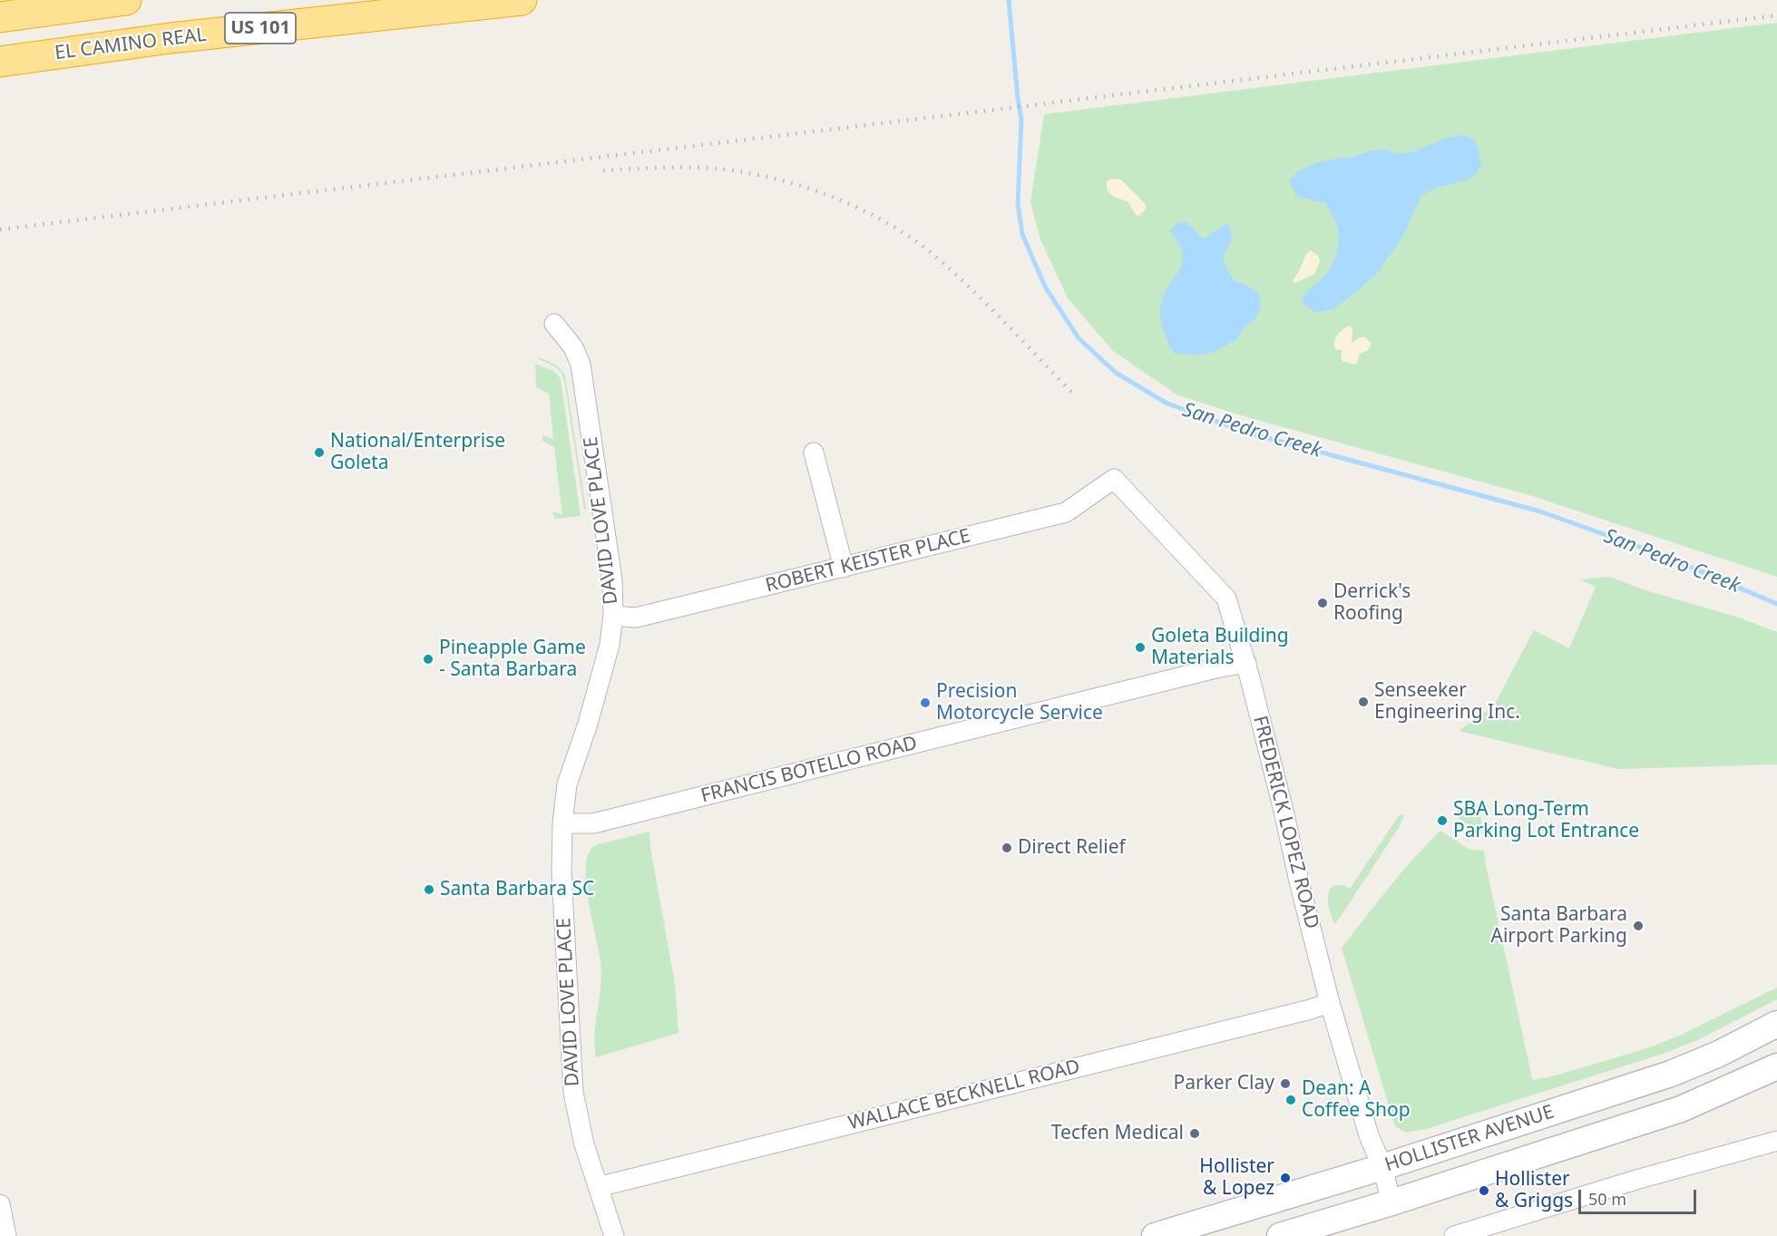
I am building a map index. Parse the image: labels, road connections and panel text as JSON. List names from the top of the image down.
{
  "streets": {
    "highway": ["US 101", "EL CAMINO REAL"],
    "main road": ["HOLLISTER AVENUE"],
    "street": [
      "DAVID LOVE PLACE",
      "ROBERT KEISTER PLACE",
      "FRANCIS BOTELLO ROAD",
      "FREDERICK LOPEZ ROAD",
      "WALLACE BECKNELL ROAD"
    ]
  },
  "crossings": [
    ["DAVID LOVE PLACE", "ROBERT KEISTER PLACE"],
    ["DAVID LOVE PLACE", "FRANCIS BOTELLO ROAD"],
    ["DAVID LOVE PLACE", "WALLACE BECKNELL ROAD"],
    ["ROBERT KEISTER PLACE", "FREDERICK LOPEZ ROAD"],
    ["FRANCIS BOTELLO ROAD", "FREDERICK LOPEZ ROAD"],
    ["FREDERICK LOPEZ ROAD", "WALLACE BECKNELL ROAD"],
    ["FREDERICK LOPEZ ROAD", "HOLLISTER AVENUE"]
  ],
  "water": ["San Pedro Creek"],
  "places": [
    "National/Enterprise Goleta",
    "Derrick's Roofing",
    "Goleta Building Materials",
    "Pineapple Game - Santa Barbara",
    "Senseeker Engineering Inc.",
    "Precision Motorcycle Service",
    "SBA Long-Term Parking Lot Entrance",
    "Direct Relief",
    "Santa Barbara SC",
    "Santa Barbara Airport Parking",
    "Parker Clay",
    "Dean: A Coffee Shop",
    "Tecfen Medical",
    "Hollister & Lopez",
    "Hollister & Griggs"
  ],
  "scale_bar": "50 m"
}
